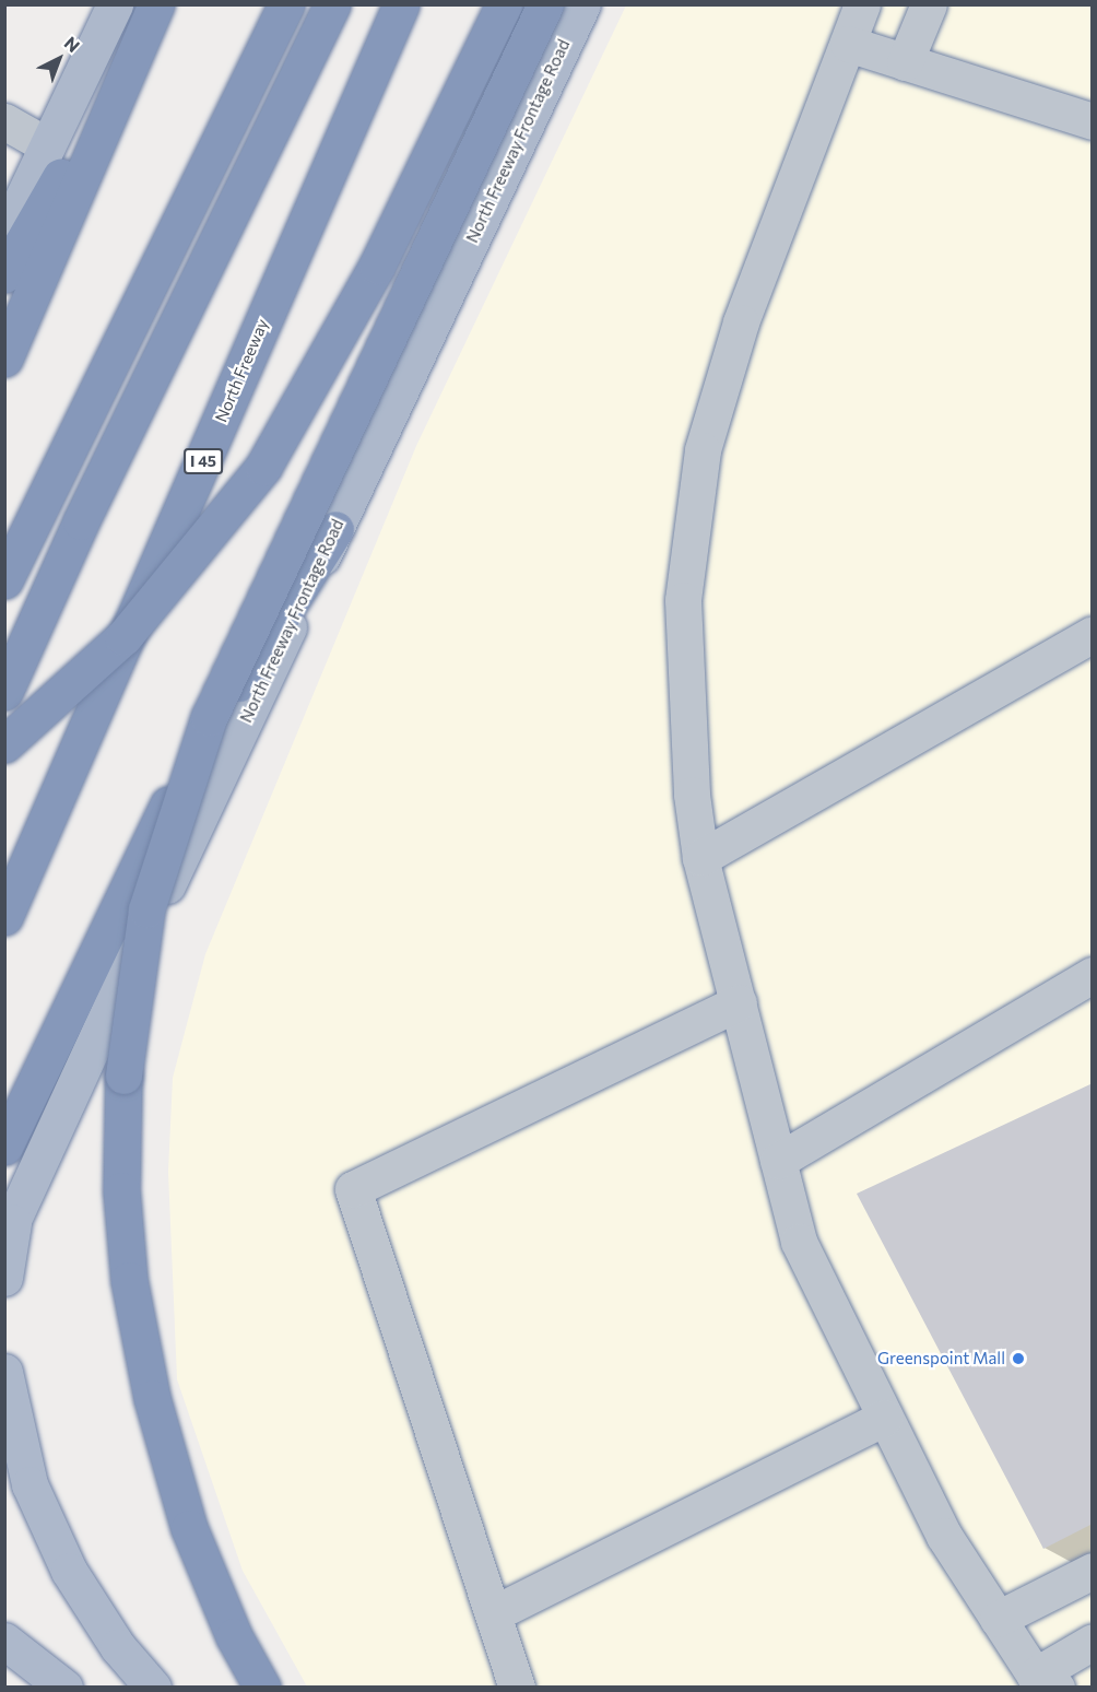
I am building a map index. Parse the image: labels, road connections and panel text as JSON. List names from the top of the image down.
{
  "streets": {
    "highway": ["North Freeway", "I 45"],
    "main road": ["North Freeway Frontage Road"]
  },
  "places": ["Greenspoint Mall"],
  "north": "top right"
}
